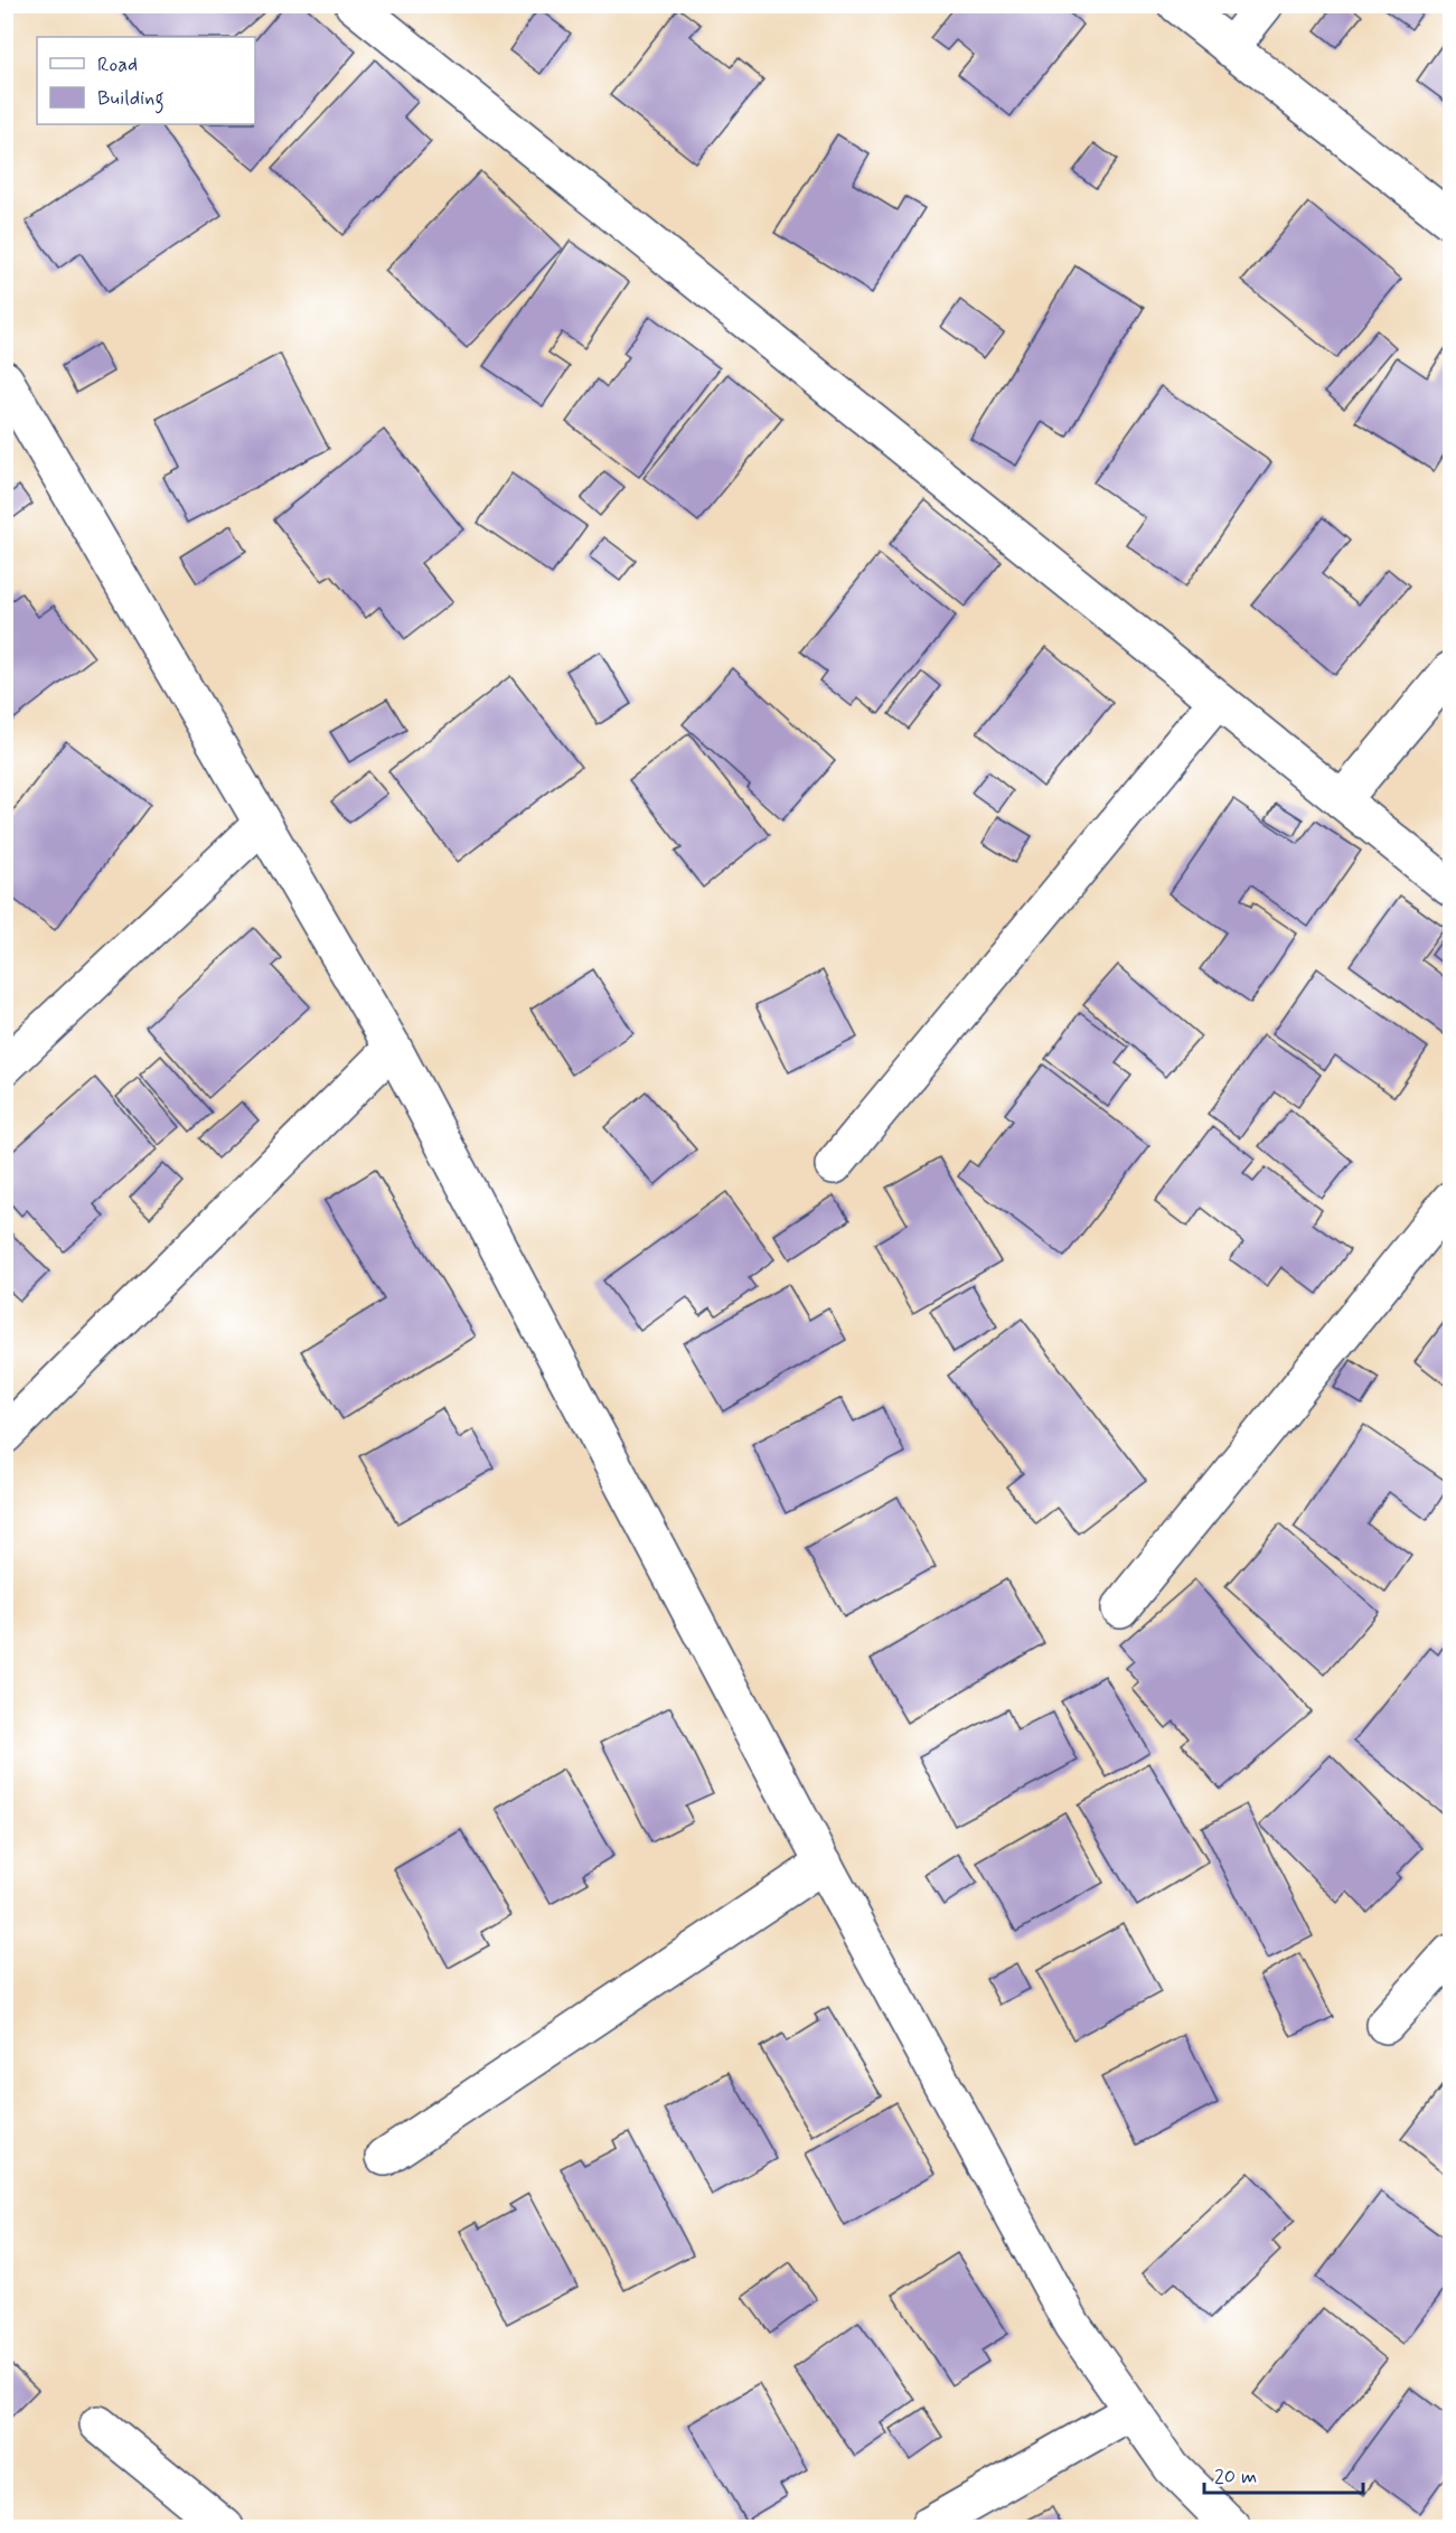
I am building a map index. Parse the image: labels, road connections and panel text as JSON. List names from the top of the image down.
{
  "legend": ["Road", "Building"],
  "scale_bar": "20 m"
}
